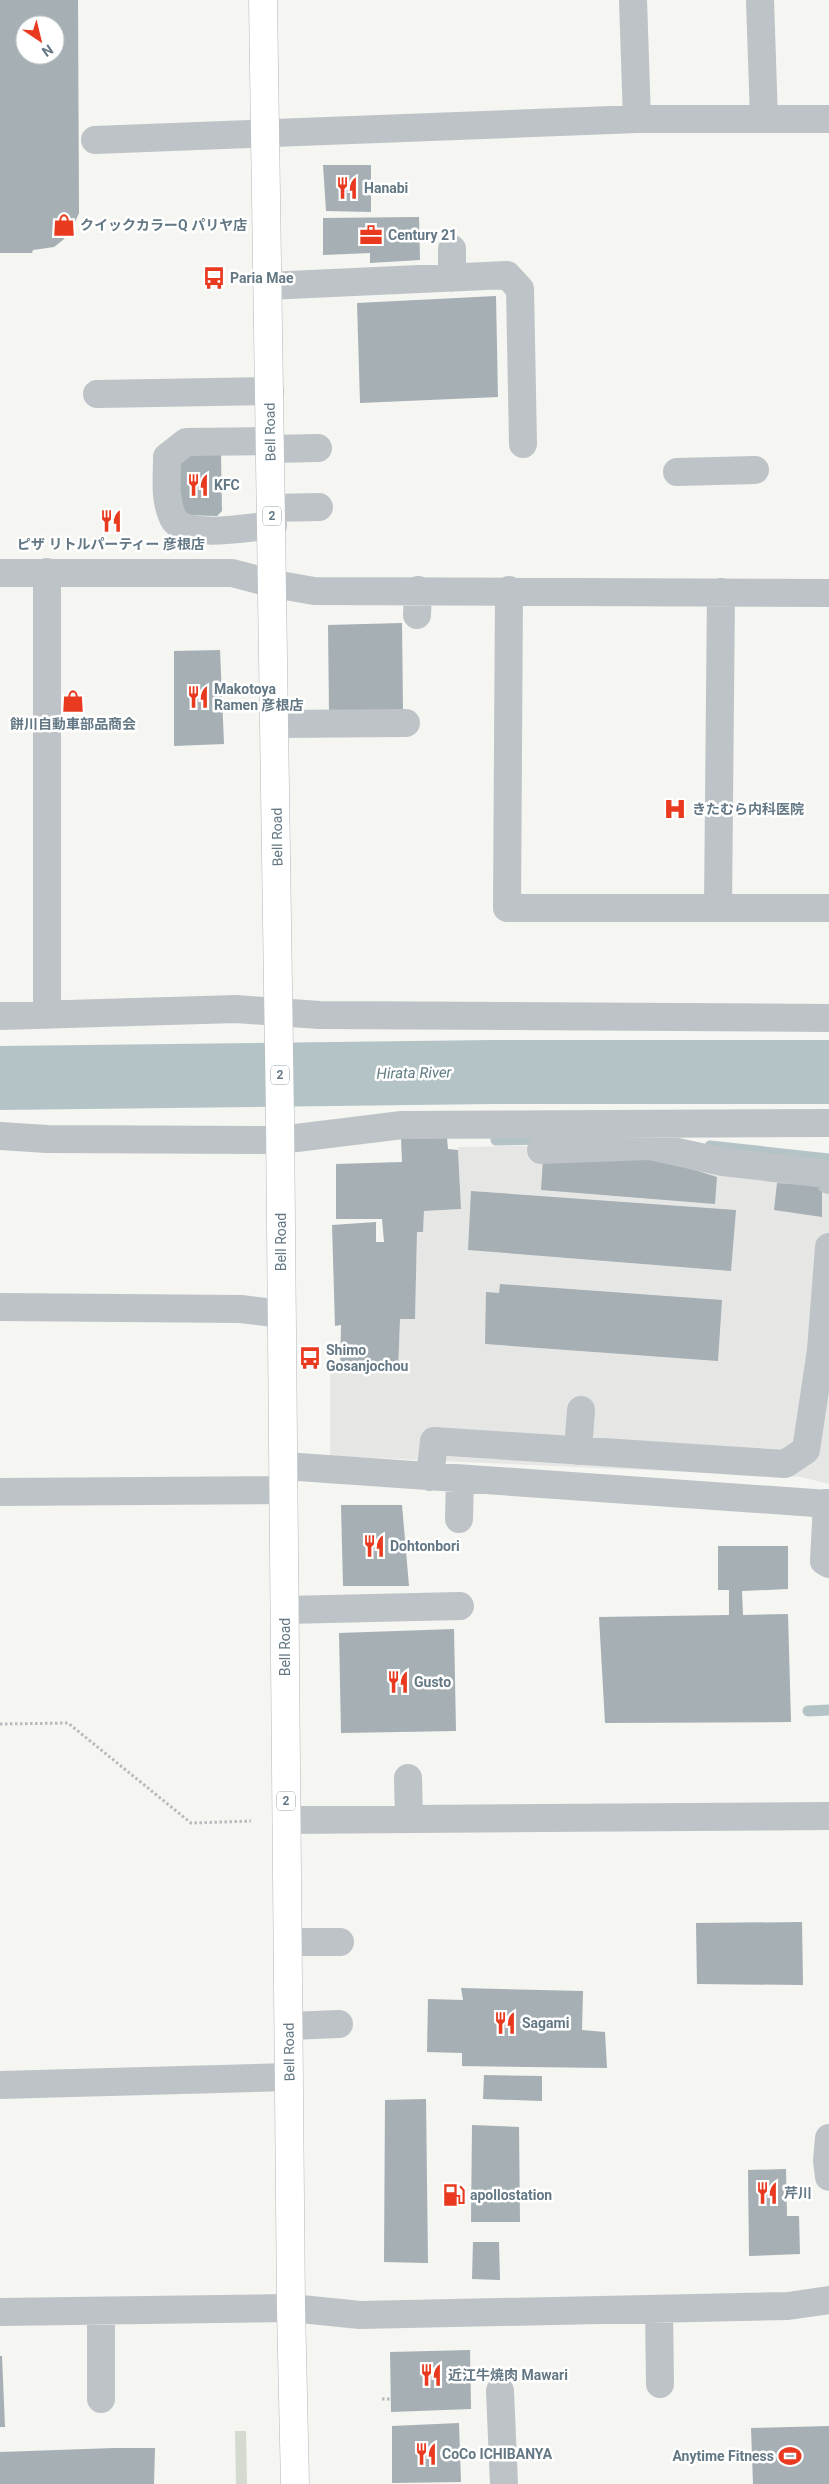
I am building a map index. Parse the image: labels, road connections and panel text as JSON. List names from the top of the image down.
{
  "streets": {
    "main road": ["Bell Road", "2"]
  },
  "water": ["Hirata River"],
  "places": {
    "restaurant": [
      "Hanabi",
      "KFC",
      "ピザ リトルパーティー 彦根店",
      "Makotoya Ramen 彦根店",
      "Dohtonbori",
      "Gusto",
      "Sagami",
      "芹川",
      "近江牛焼肉 Mawari",
      "CoCo ICHIBANYA"
    ],
    "shop": ["クイックカラーQ パリヤ店", "餅川自動車部品商会"],
    "office": ["Century 21"],
    "bus stop": ["Paria Mae", "Shimo Gosanjochou"],
    "hospital": ["きたむら内科医院"],
    "fuel station": ["apollostation"],
    "sports": ["Anytime Fitness"]
  },
  "north": "bottom right"
}
